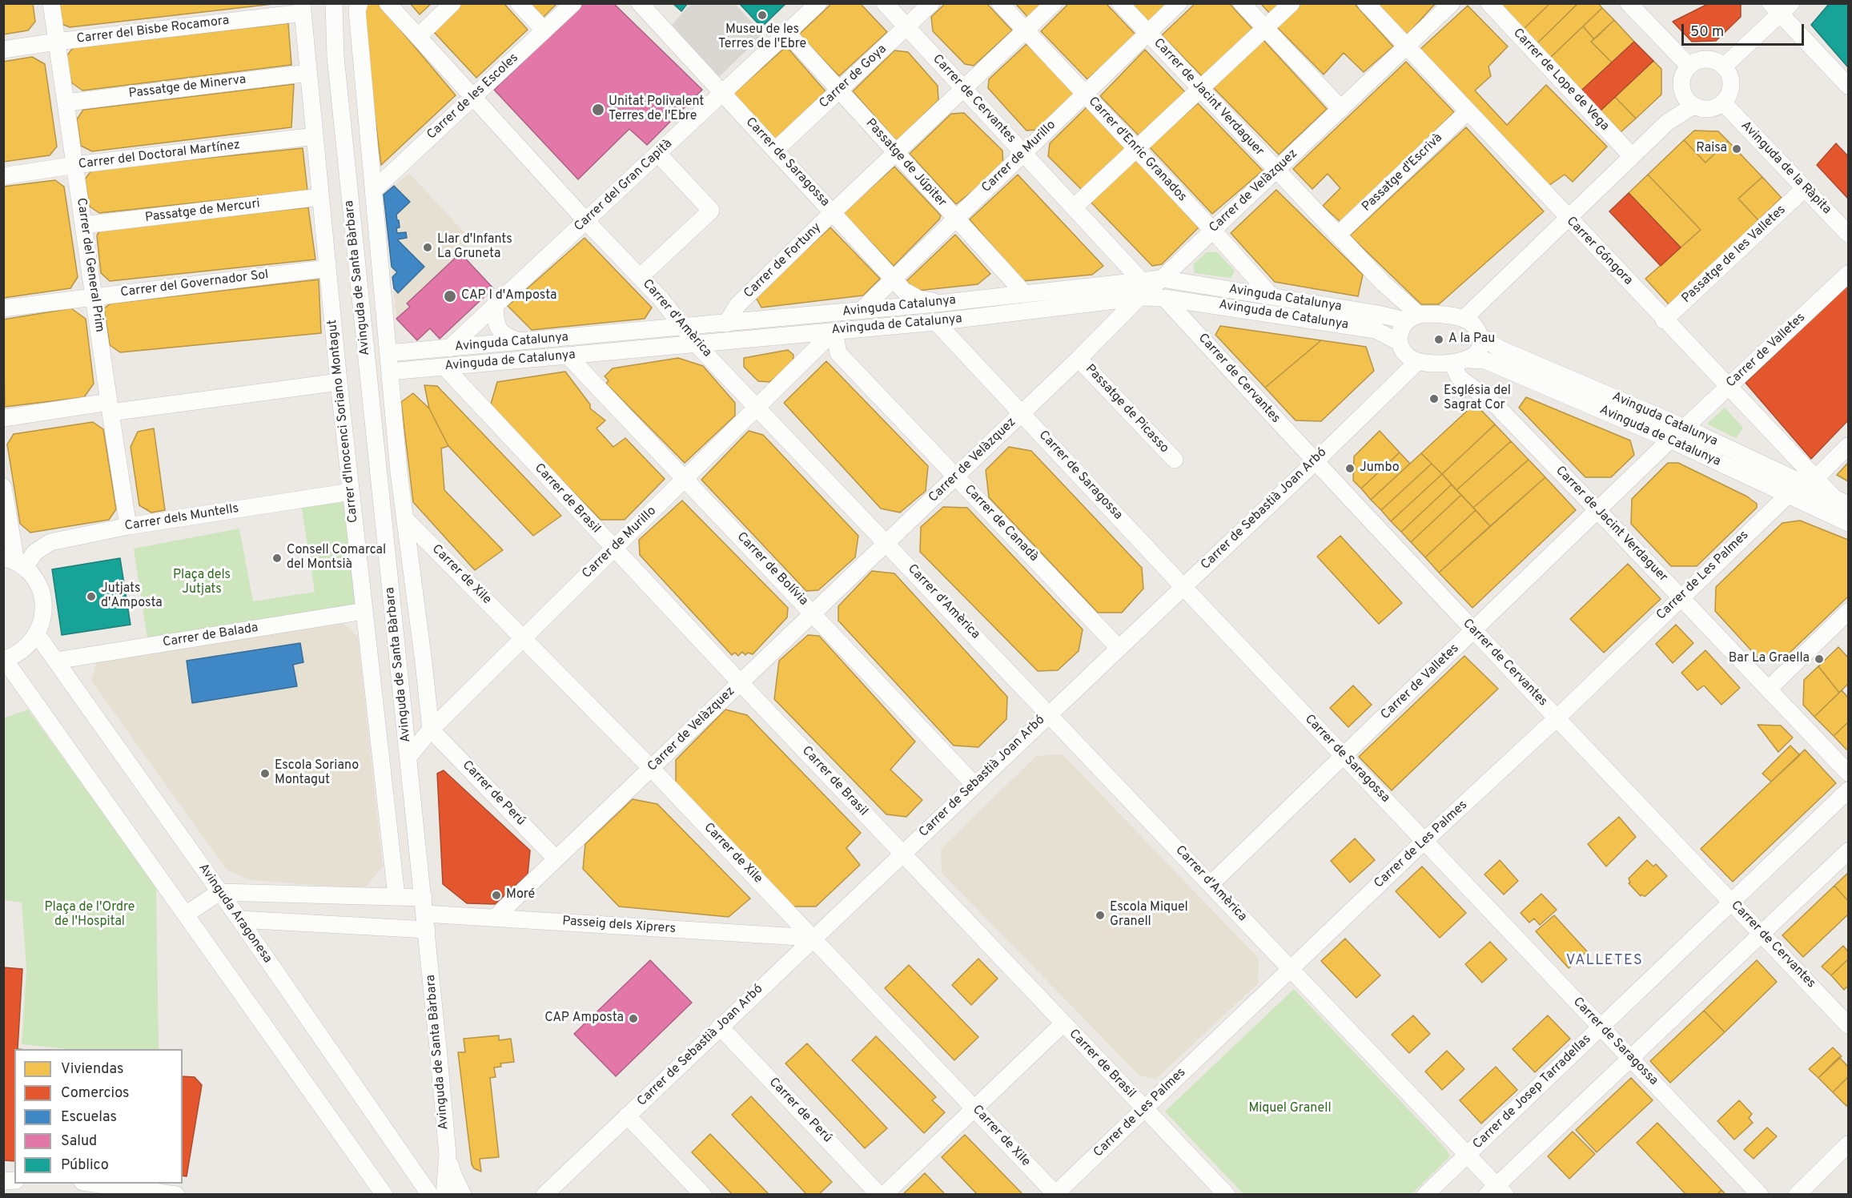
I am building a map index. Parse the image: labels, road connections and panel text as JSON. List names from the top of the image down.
{
  "streets": {
    "street": [
      "Carrer del Bisbe Rocamora",
      "Carrer de Goya",
      "Carrer de Lope de Vega",
      "Passatge de Minerva",
      "Carrer de les Escoles",
      "Carrer de Jacint Verdaguer",
      "Carrer de Cervantes",
      "Carrer d'Enric Granados",
      "Carrer del Doctoral Martínez",
      "Carrer de Murillo",
      "Carrer de Saragossa",
      "Passatge de Júpiter",
      "Avinguda de la Ràpita",
      "Passatge d'Escrivà",
      "Carrer del Gran Capità",
      "Carrer de Velàzquez",
      "Passatge de Mercuri",
      "Carrer Góngora",
      "Passatge de les Valletes",
      "Carrer de Fortuny",
      "Carrer del General Prim",
      "Avinguda de Santa Bàrbara",
      "Carrer del Governador Sol",
      "Avinguda Catalunya",
      "Avinguda de Catalunya",
      "Carrer d'Amèrica",
      "Carrer de Valletes",
      "Passatge de Picasso",
      "Carrer d'Inocenci Soriano Montagut",
      "Carrer de Brasil",
      "Carrer de Sebastià Joan Arbó",
      "Carrer dels Muntells",
      "Carrer de Canadà",
      "Carrer de Bolívia",
      "Carrer de Xile",
      "Carrer de Les Palmes",
      "Carrer de Balada",
      "Carrer de Perú",
      "Avinguda Aragonesa",
      "Passeig dels Xiprers",
      "Carrer de Josep Tarradellas"
    ]
  },
  "crossings": [
    ["Carrer del Bisbe Rocamora", "Carrer del General Prim"],
    ["Carrer del Bisbe Rocamora", "Carrer d'Inocenci Soriano Montagut"],
    ["Carrer de Goya", "Carrer de Cervantes"],
    ["Carrer de Goya", "Carrer de Saragossa"],
    ["Carrer de Goya", "Passatge de Júpiter"],
    ["Passatge de Minerva", "Carrer del General Prim"],
    ["Passatge de Minerva", "Carrer d'Inocenci Soriano Montagut"],
    ["Carrer de les Escoles", "Avinguda de Santa Bàrbara"],
    ["Carrer de les Escoles", "Carrer d'Amèrica"],
    ["Carrer de Jacint Verdaguer", "Carrer de Murillo"],
    ["Carrer de Jacint Verdaguer", "Passatge d'Escrivà"],
    ["Carrer de Jacint Verdaguer", "Carrer de Velàzquez"],
    ["Carrer de Jacint Verdaguer", "Avinguda Catalunya"],
    ["Carrer de Jacint Verdaguer", "Avinguda de Catalunya"],
    ["Carrer de Jacint Verdaguer", "Carrer de Valletes"],
    ["Carrer de Jacint Verdaguer", "Carrer de Sebastià Joan Arbó"],
    ["Carrer de Jacint Verdaguer", "Carrer de Les Palmes"],
    ["Carrer de Cervantes", "Carrer de Murillo"],
    ["Carrer de Cervantes", "Carrer de Fortuny"],
    ["Carrer de Cervantes", "Avinguda Catalunya"],
    ["Carrer de Cervantes", "Avinguda de Catalunya"],
    ["Carrer de Cervantes", "Carrer de Valletes"],
    ["Carrer de Cervantes", "Carrer de Sebastià Joan Arbó"],
    ["Carrer de Cervantes", "Carrer de Les Palmes"],
    ["Carrer de Cervantes", "Carrer de Josep Tarradellas"],
    ["Carrer d'Enric Granados", "Carrer de Murillo"],
    ["Carrer d'Enric Granados", "Carrer de Velàzquez"],
    ["Carrer d'Enric Granados", "Carrer de Fortuny"],
    ["Carrer d'Enric Granados", "Avinguda Catalunya"],
    ["Carrer del Doctoral Martínez", "Carrer del General Prim"],
    ["Carrer del Doctoral Martínez", "Carrer d'Inocenci Soriano Montagut"],
    ["Carrer de Murillo", "Carrer de Saragossa"],
    ["Carrer de Murillo", "Passatge de Júpiter"],
    ["Carrer de Murillo", "Avinguda de Santa Bàrbara"],
    ["Carrer de Murillo", "Avinguda Catalunya"],
    ["Carrer de Murillo", "Avinguda de Catalunya"],
    ["Carrer de Murillo", "Carrer d'Amèrica"],
    ["Carrer de Murillo", "Carrer de Brasil"],
    ["Carrer de Murillo", "Carrer de Canadà"],
    ["Carrer de Murillo", "Carrer de Bolívia"],
    ["Carrer de Murillo", "Carrer de Xile"],
    ["Carrer de Murillo", "Carrer de Perú"],
    ["Carrer de Saragossa", "Carrer del Gran Capità"],
    ["Carrer de Saragossa", "Carrer de Velàzquez"],
    ["Carrer de Saragossa", "Carrer de Fortuny"],
    ["Carrer de Saragossa", "Avinguda Catalunya"],
    ["Carrer de Saragossa", "Avinguda de Catalunya"],
    ["Carrer de Saragossa", "Carrer de Valletes"],
    ["Carrer de Saragossa", "Carrer de Sebastià Joan Arbó"],
    ["Carrer de Saragossa", "Carrer de Les Palmes"],
    ["Carrer de Saragossa", "Carrer de Josep Tarradellas"],
    ["Passatge de Júpiter", "Carrer del Gran Capità"],
    ["Passatge de Júpiter", "Carrer de Fortuny"],
    ["Passatge de Júpiter", "Avinguda Catalunya"],
    ["Avinguda de la Ràpita", "Passatge de les Valletes"],
    ["Passatge d'Escrivà", "Carrer Góngora"],
    ["Carrer del Gran Capità", "Avinguda Catalunya"],
    ["Carrer del Gran Capità", "Carrer d'Amèrica"],
    ["Carrer de Velàzquez", "Carrer Góngora"],
    ["Carrer de Velàzquez", "Avinguda Catalunya"],
    ["Carrer de Velàzquez", "Avinguda de Catalunya"],
    ["Carrer de Velàzquez", "Carrer d'Amèrica"],
    ["Carrer de Velàzquez", "Passatge de Picasso"],
    ["Carrer de Velàzquez", "Carrer de Brasil"],
    ["Carrer de Velàzquez", "Carrer de Canadà"],
    ["Carrer de Velàzquez", "Carrer de Bolívia"],
    ["Carrer de Velàzquez", "Carrer de Xile"],
    ["Carrer de Velàzquez", "Carrer de Perú"],
    ["Carrer de Velàzquez", "Passeig dels Xiprers"],
    ["Passatge de Mercuri", "Carrer del General Prim"],
    ["Passatge de Mercuri", "Carrer d'Inocenci Soriano Montagut"],
    ["Carrer Góngora", "Passatge de les Valletes"],
    ["Carrer Góngora", "Avinguda Catalunya"],
    ["Carrer Góngora", "Carrer de Valletes"],
    ["Carrer de Fortuny", "Avinguda Catalunya"],
    ["Carrer del General Prim", "Carrer del Governador Sol"],
    ["Carrer del General Prim", "Carrer dels Muntells"],
    ["Avinguda de Santa Bàrbara", "Avinguda Catalunya"],
    ["Avinguda de Santa Bàrbara", "Avinguda de Catalunya"],
    ["Avinguda de Santa Bàrbara", "Carrer de Xile"],
    ["Avinguda de Santa Bàrbara", "Carrer de Perú"],
    ["Avinguda de Santa Bàrbara", "Passeig dels Xiprers"],
    ["Carrer del Governador Sol", "Carrer d'Inocenci Soriano Montagut"],
    ["Avinguda Catalunya", "Avinguda de Catalunya"],
    ["Avinguda Catalunya", "Carrer d'Amèrica"],
    ["Avinguda Catalunya", "Carrer de Valletes"],
    ["Avinguda Catalunya", "Carrer de Sebastià Joan Arbó"],
    ["Avinguda de Catalunya", "Carrer d'Amèrica"],
    ["Avinguda de Catalunya", "Carrer de Valletes"],
    ["Avinguda de Catalunya", "Carrer de Brasil"],
    ["Avinguda de Catalunya", "Carrer de Sebastià Joan Arbó"],
    ["Avinguda de Catalunya", "Carrer de Canadà"],
    ["Avinguda de Catalunya", "Carrer de Bolívia"],
    ["Avinguda de Catalunya", "Carrer de Les Palmes"],
    ["Carrer d'Amèrica", "Carrer de Valletes"],
    ["Carrer d'Amèrica", "Carrer de Sebastià Joan Arbó"],
    ["Carrer d'Amèrica", "Carrer de Les Palmes"],
    ["Carrer d'Amèrica", "Carrer de Josep Tarradellas"],
    ["Carrer d'Inocenci Soriano Montagut", "Carrer dels Muntells"],
    ["Carrer d'Inocenci Soriano Montagut", "Carrer de Balada"],
    ["Carrer d'Inocenci Soriano Montagut", "Passeig dels Xiprers"],
    ["Carrer de Brasil", "Carrer de Sebastià Joan Arbó"],
    ["Carrer de Brasil", "Carrer de Les Palmes"],
    ["Carrer de Sebastià Joan Arbó", "Carrer de Canadà"],
    ["Carrer de Sebastià Joan Arbó", "Carrer de Bolívia"],
    ["Carrer de Sebastià Joan Arbó", "Carrer de Xile"],
    ["Carrer de Sebastià Joan Arbó", "Carrer de Perú"],
    ["Carrer de Sebastià Joan Arbó", "Passeig dels Xiprers"],
    ["Carrer de Xile", "Carrer de Les Palmes"],
    ["Carrer de Xile", "Passeig dels Xiprers"],
    ["Carrer de Balada", "Avinguda Aragonesa"],
    ["Avinguda Aragonesa", "Passeig dels Xiprers"]
  ],
  "districts": ["VALLETES"],
  "parks": ["Plaça dels Jutjats", "Plaça de l'Ordre de l'Hospital", "Miquel Granell"],
  "places": [
    "Museu de les Terres de l'Ebre",
    "Unitat Polivalent Terres de l'Ebre",
    "Raisa",
    "Llar d'Infants La Gruneta",
    "CAP I d'Amposta",
    "A la Pau",
    "Església del Sagrat Cor",
    "Jumbo",
    "Consell Comarcal del Montsià",
    "Jutjats d'Amposta",
    "Bar La Graella",
    "Escola Soriano Montagut",
    "Moré",
    "Escola Miquel Granell",
    "CAP Amposta"
  ],
  "legend": [
    "Viviendas",
    "Comercios",
    "Escuelas",
    "Salud",
    "Público"
  ],
  "scale_bar": "50 m"
}
